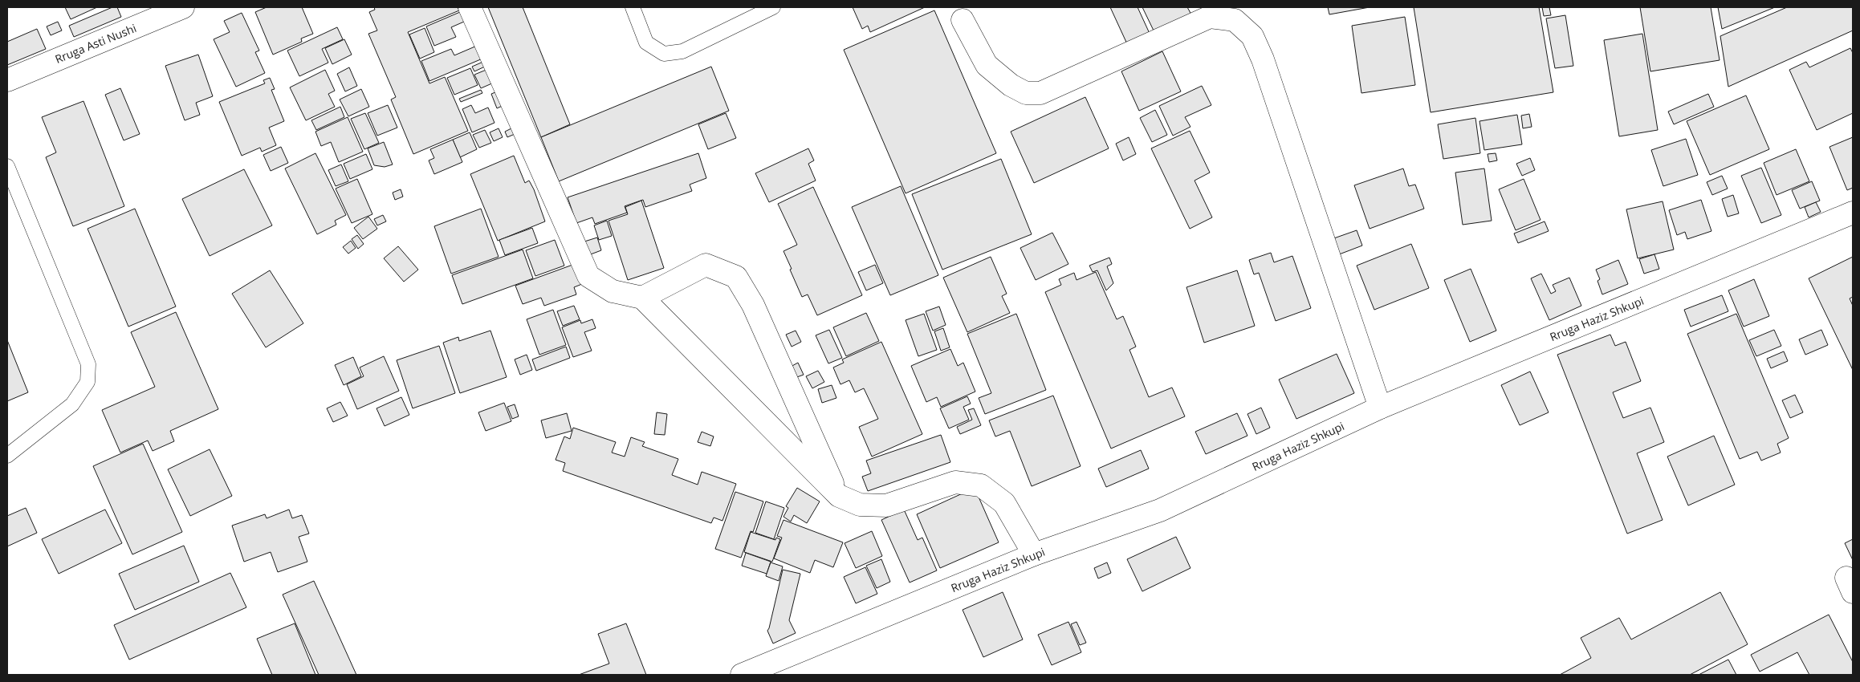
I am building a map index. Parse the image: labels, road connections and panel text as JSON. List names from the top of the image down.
{
  "streets": {
    "street": ["Rruga Asti Nushi", "Rruga Haziz Shkupi"]
  }
}
